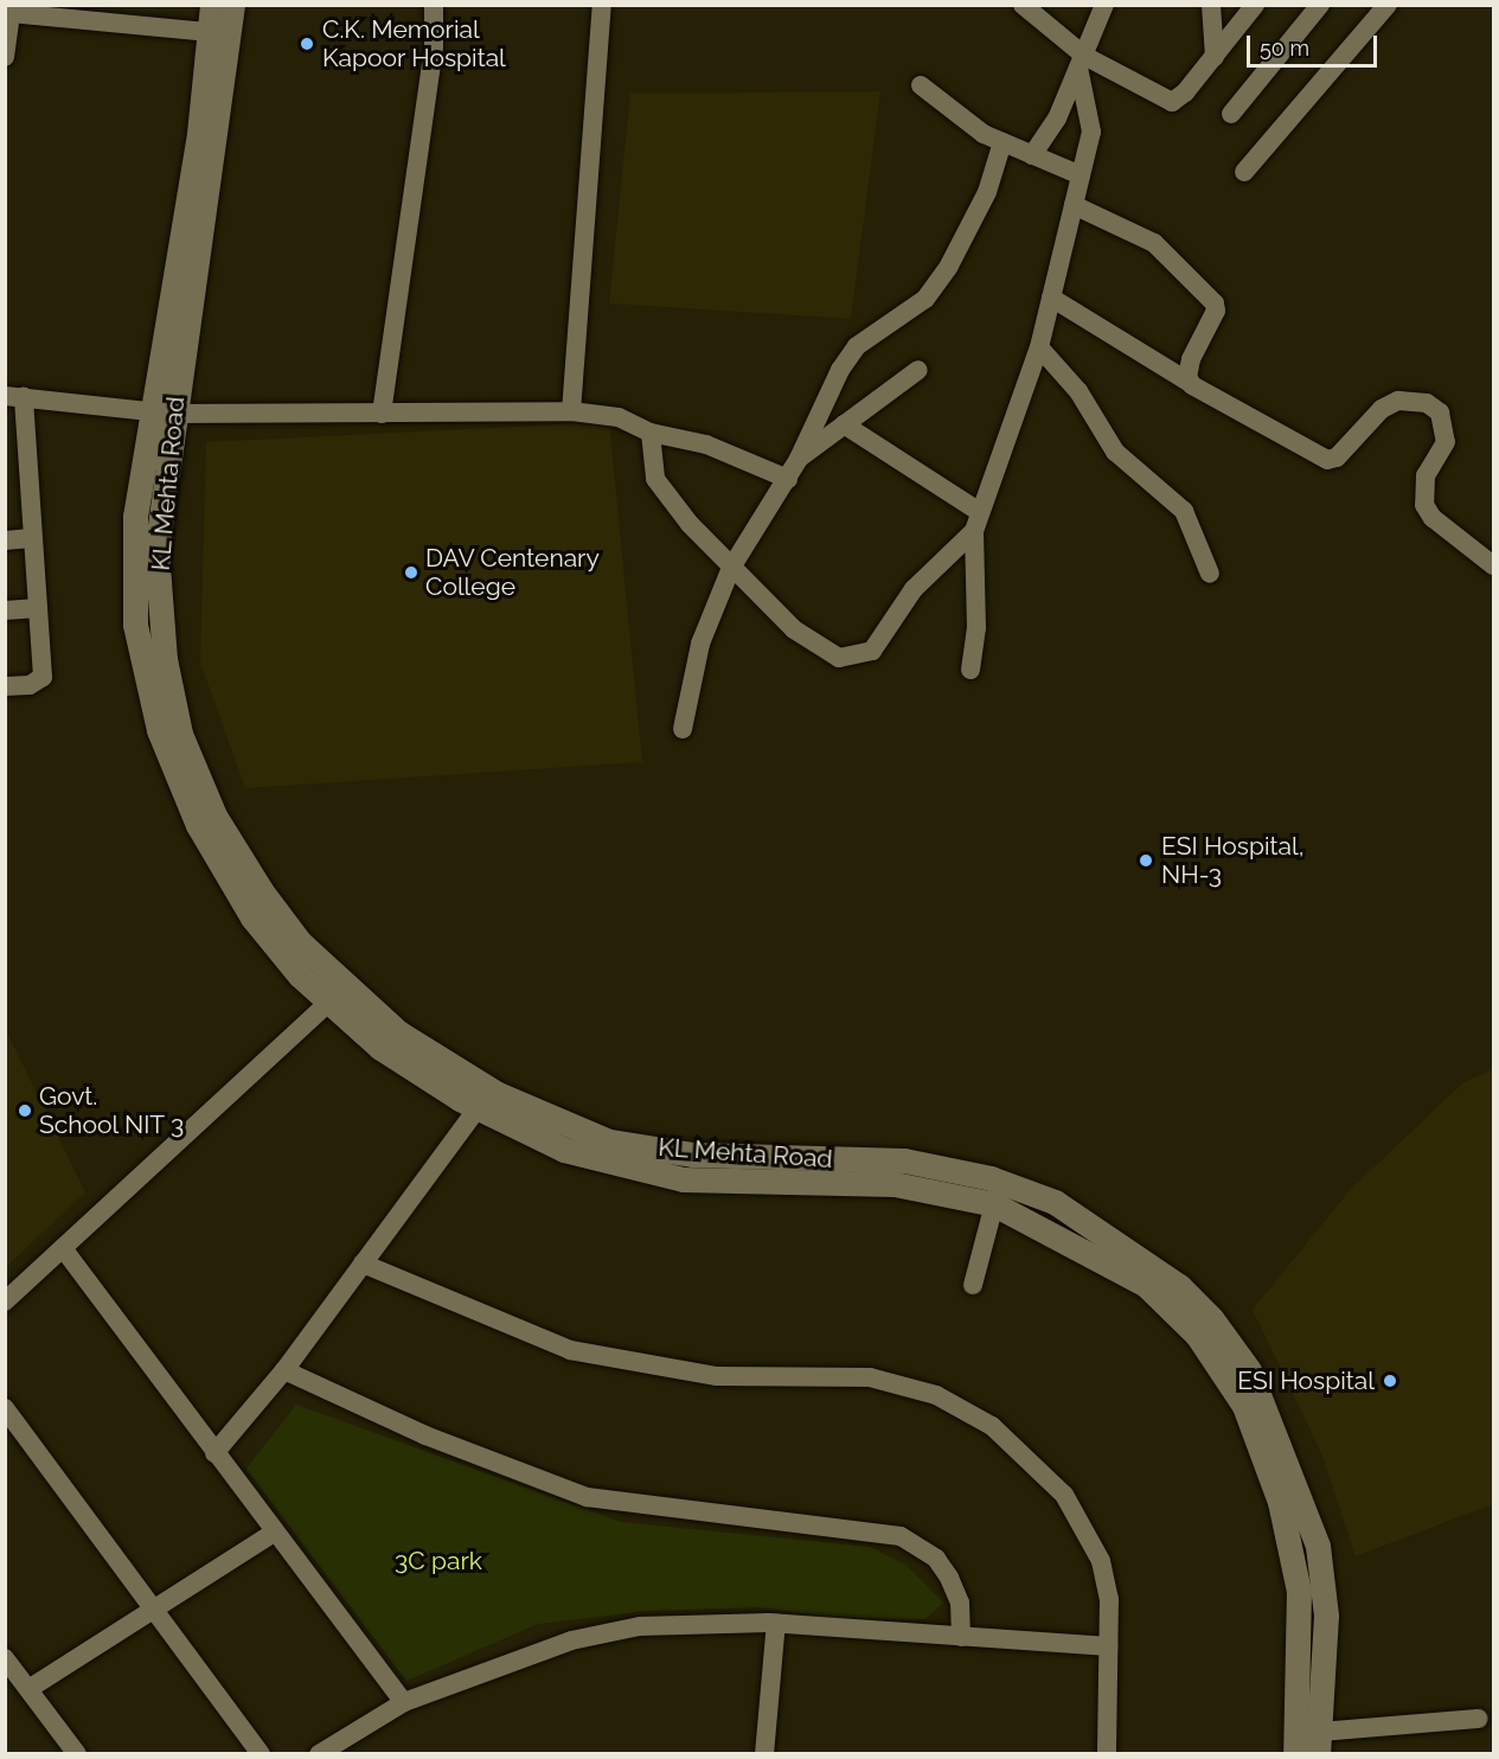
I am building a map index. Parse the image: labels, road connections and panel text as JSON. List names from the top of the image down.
{
  "streets": {
    "street": ["KL Mehta Road"]
  },
  "parks": ["3C park"],
  "places": [
    "C.K. Memorial Kapoor Hospital",
    "DAV Centenary College",
    "ESI Hospital, NH-3",
    "Govt. School NIT 3",
    "ESI Hospital"
  ],
  "scale_bar": "50 m"
}
